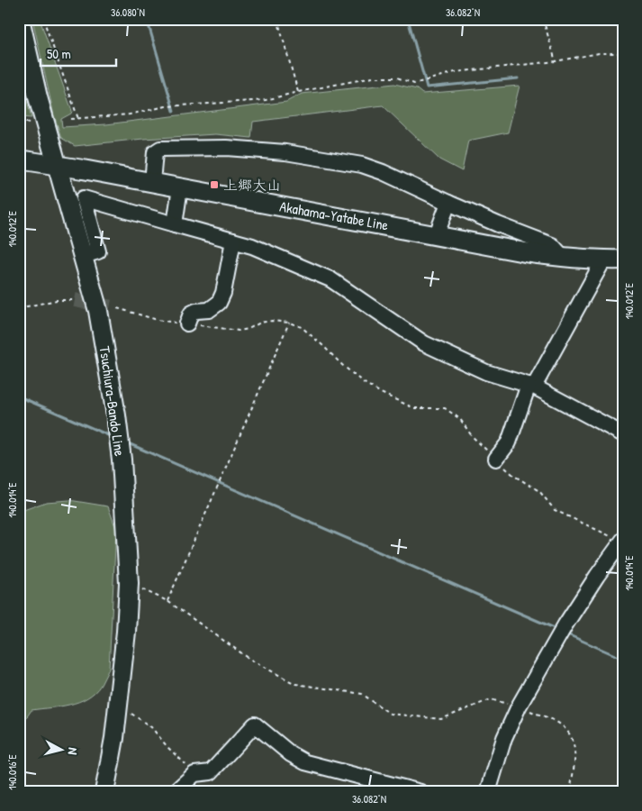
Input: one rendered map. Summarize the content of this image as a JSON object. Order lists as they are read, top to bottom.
{
  "streets": {
    "main road": ["Akahama-Yatabe Line", "Tsuchiura-Bando Line"]
  },
  "crossings": [
    ["Akahama-Yatabe Line", "Tsuchiura-Bando Line"]
  ],
  "places": {
    "transit": ["上郷大山"]
  },
  "scale_bar": "50 m",
  "north": "right",
  "coordinates": [
    "36.080°N",
    "36.082°N",
    "140.012°E",
    "140.014°E",
    "140.016°E"
  ]
}
